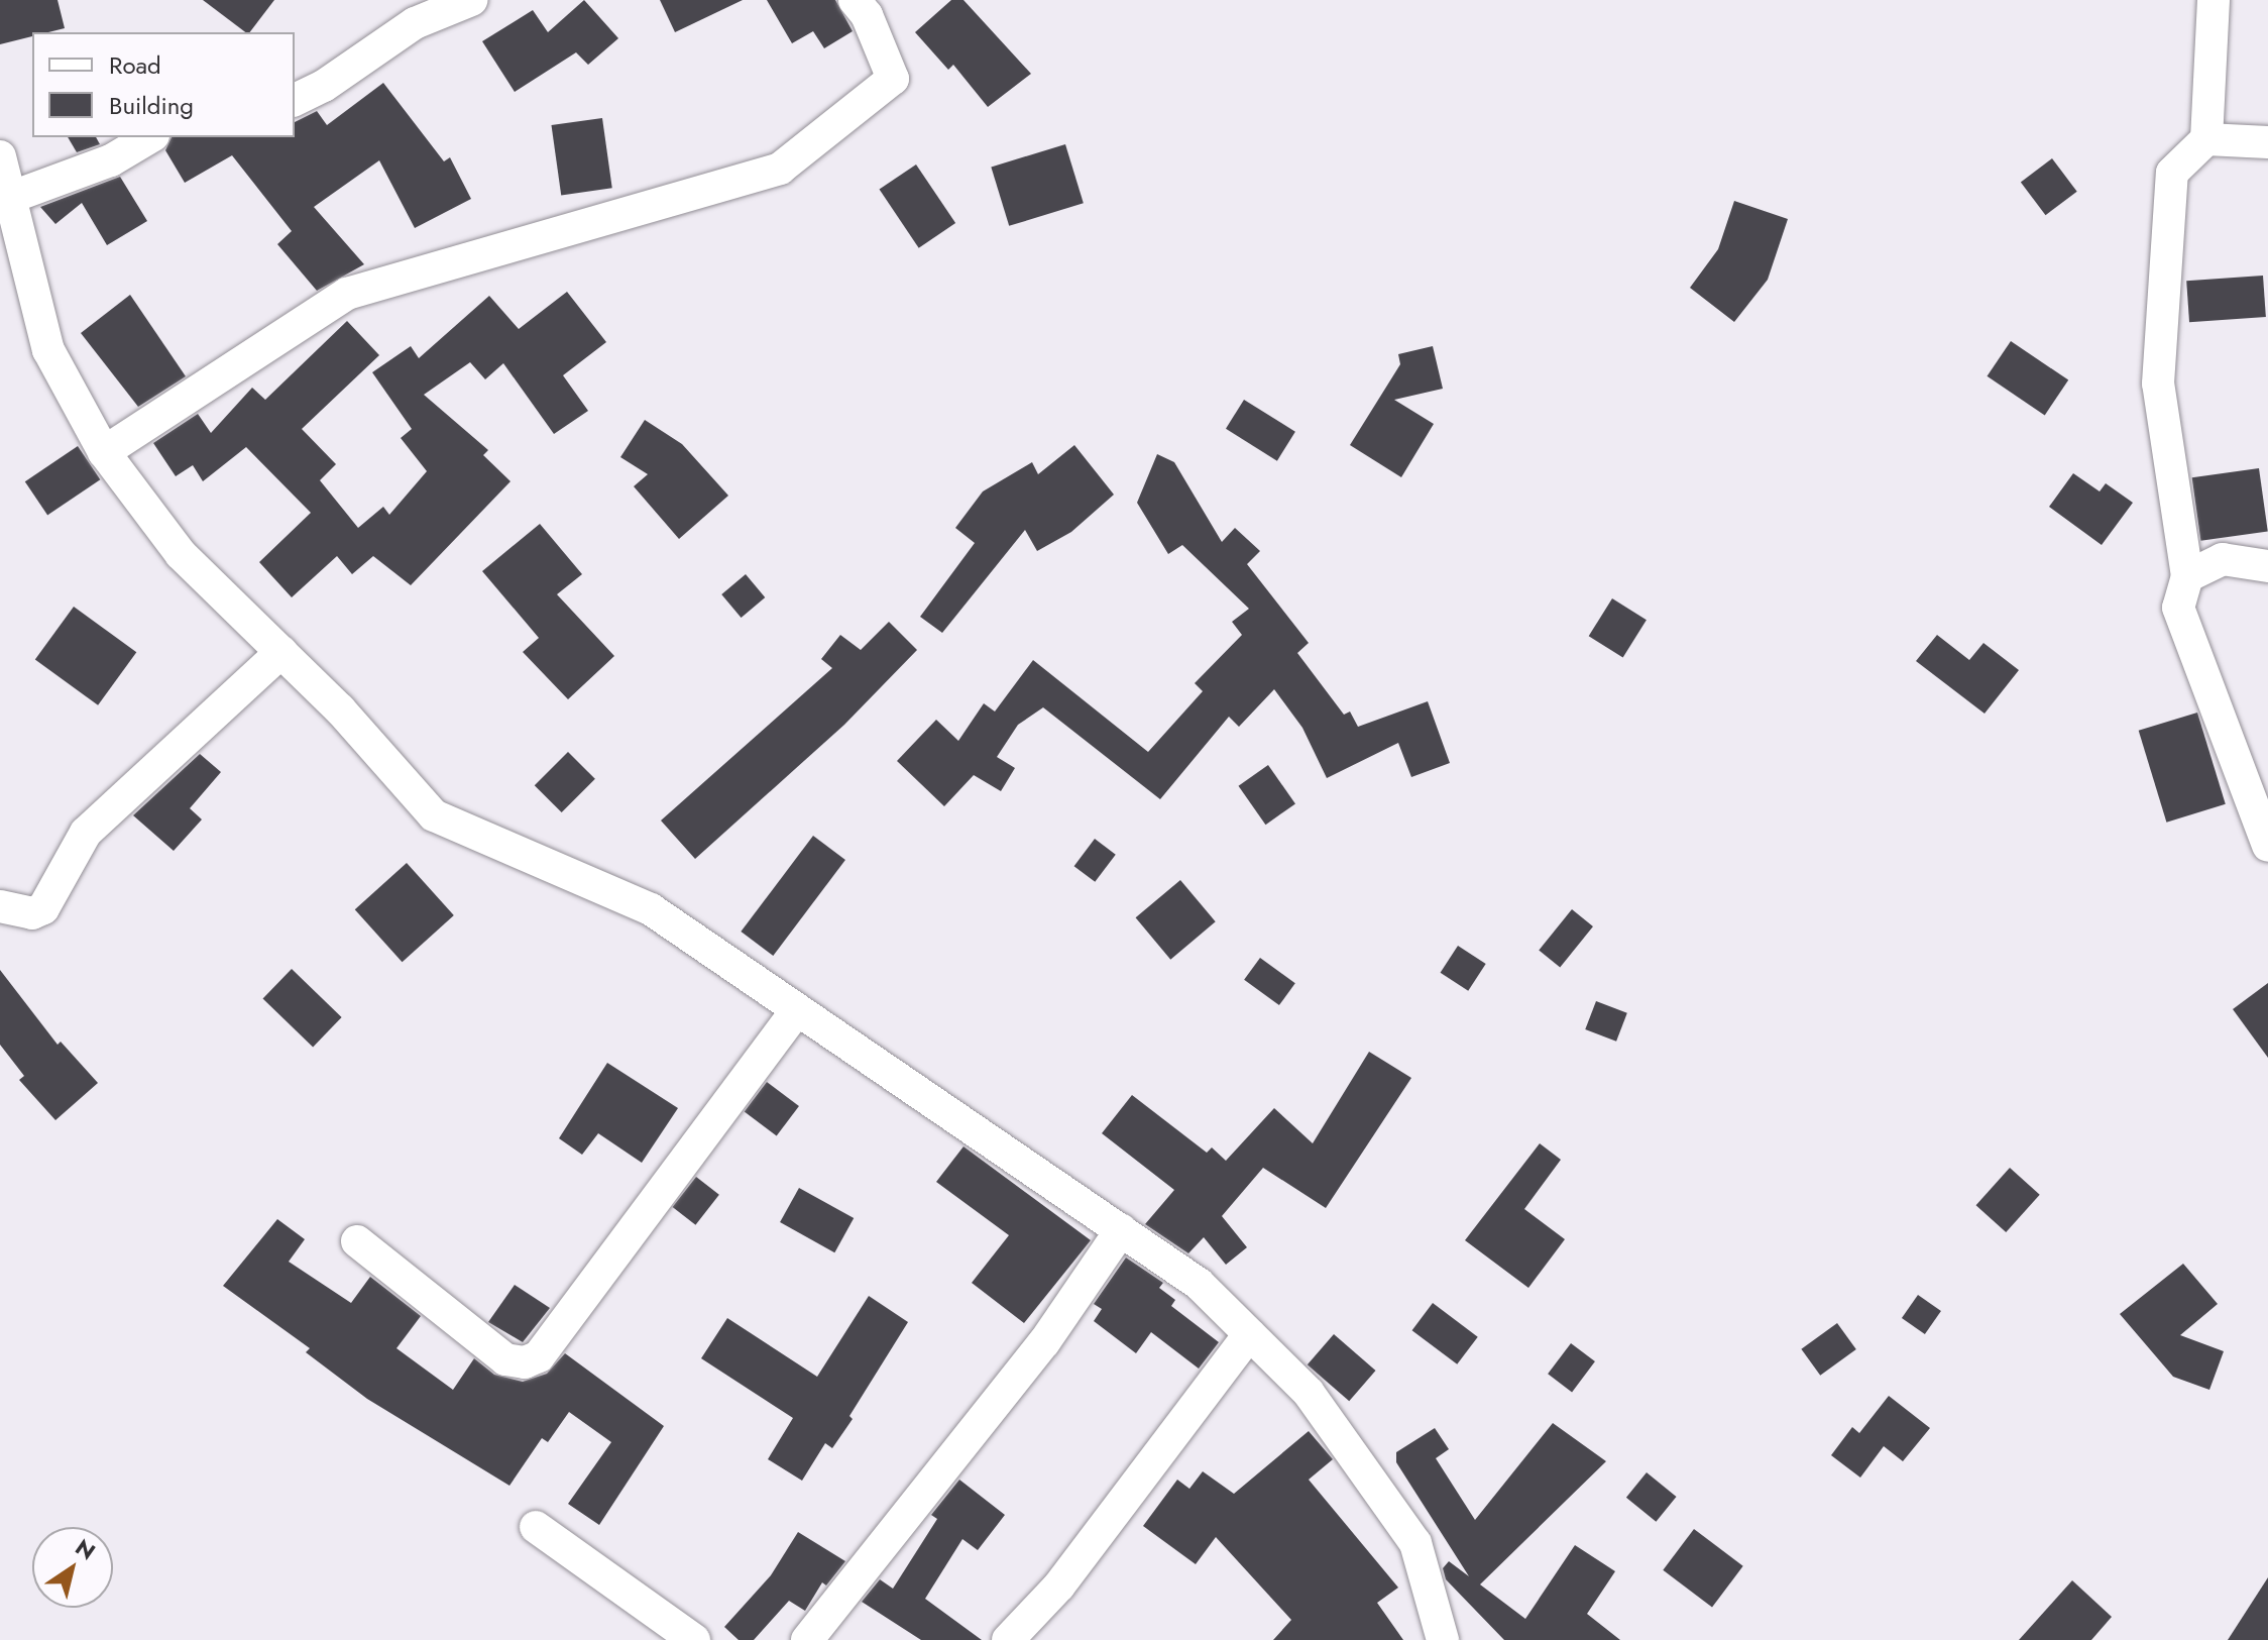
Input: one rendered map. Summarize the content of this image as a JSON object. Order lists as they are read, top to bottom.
{
  "legend": ["Road", "Building"],
  "north": "top right"
}
